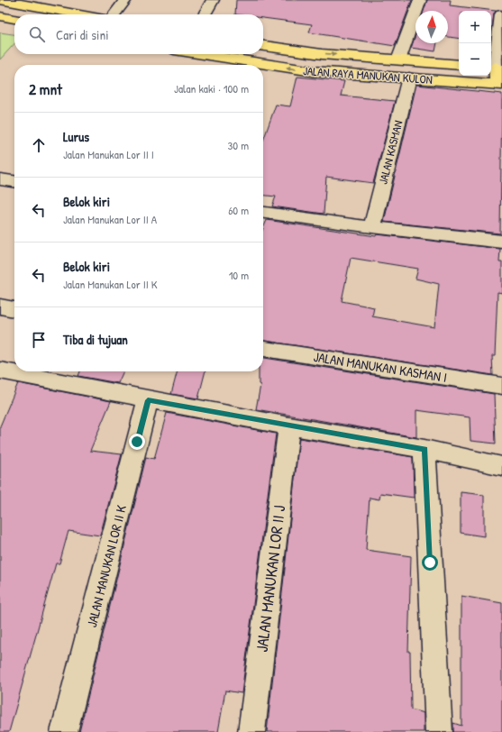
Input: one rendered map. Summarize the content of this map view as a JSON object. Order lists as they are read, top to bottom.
{
  "streets": {
    "main road": ["JALAN RAYA MANUKAN KULON"],
    "street": [
      "JALAN KASMAN",
      "JALAN MANUKAN KASMAN I",
      "JALAN MANUKAN LOR II K",
      "JALAN MANUKAN LOR II J"
    ]
  },
  "crossings": [
    ["JALAN RAYA MANUKAN KULON", "JALAN KASMAN"]
  ],
  "north": "top",
  "page": {
    "map_buttons": ["+", "−"],
    "search": "Cari di sini",
    "heading": ["2 mnt", "Jalan kaki · 100 m"],
    "list": [
      ["Lurus", "Jalan Manukan Lor II I", "30 m"],
      ["Belok kiri", "Jalan Manukan Lor II A", "60 m"],
      ["Belok kiri", "Jalan Manukan Lor II K", "10 m"],
      "Tiba di tujuan"
    ]
  }
}
